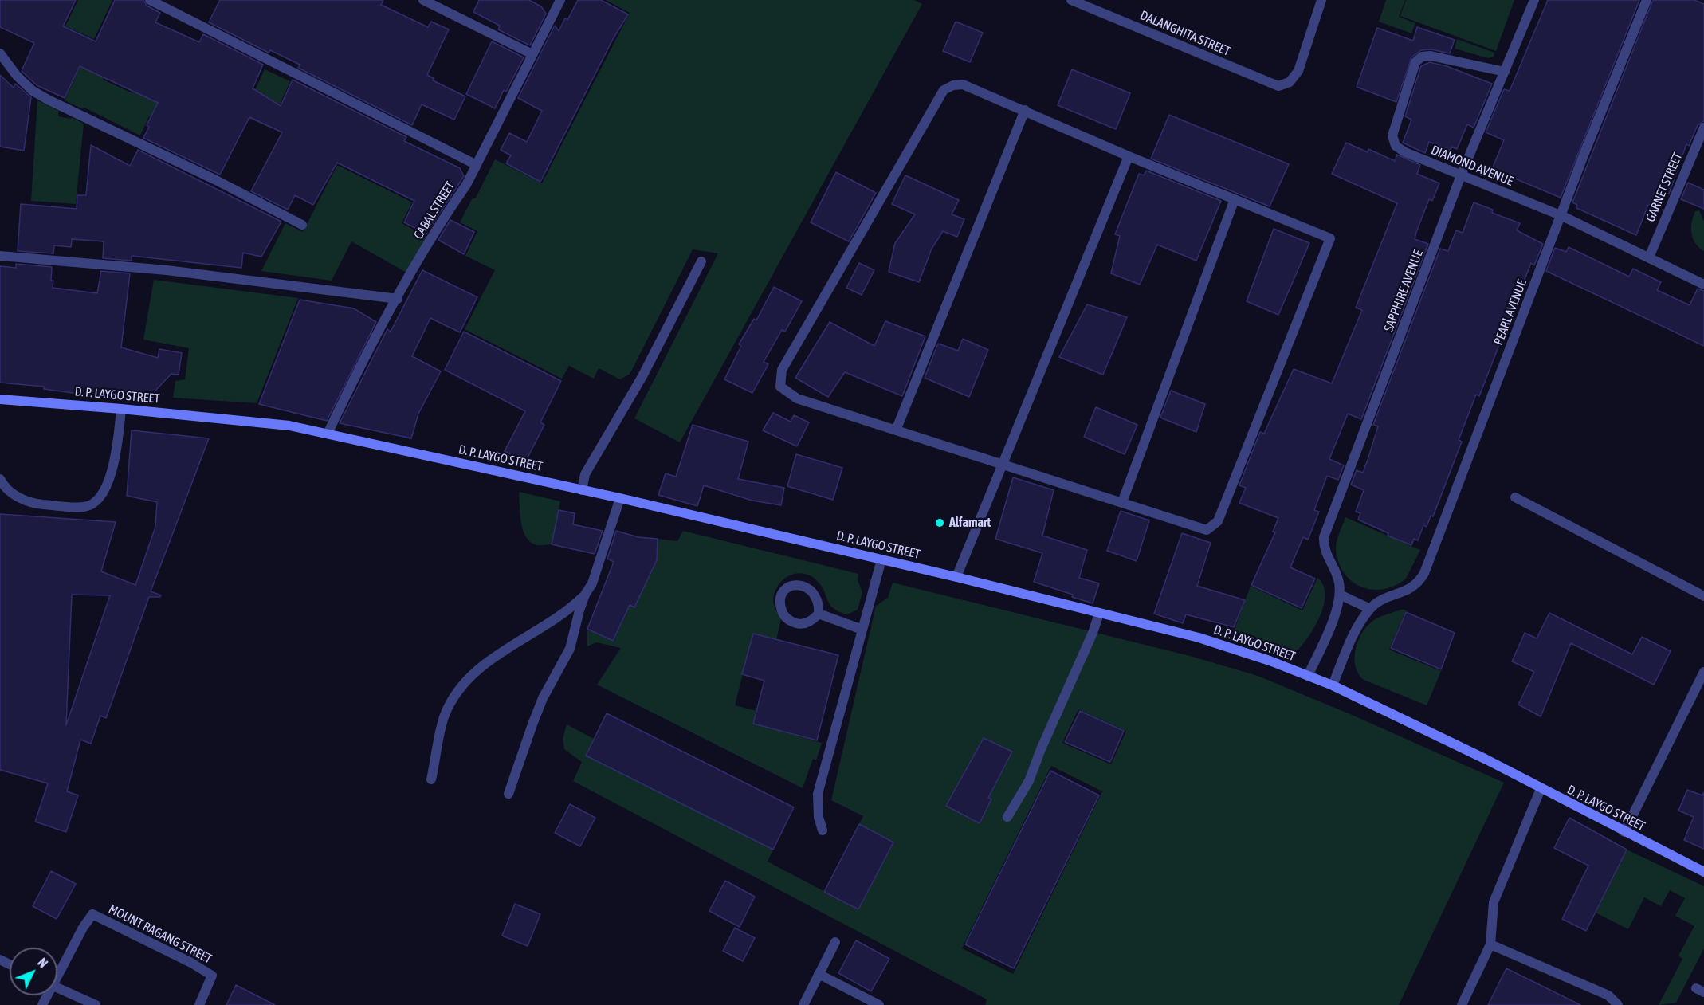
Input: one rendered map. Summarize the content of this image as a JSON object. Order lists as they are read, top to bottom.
{
  "streets": {
    "main road": ["D. P. LAYGO STREET"],
    "street": [
      "DALANGHITA STREET",
      "DIAMOND AVENUE",
      "GARNET STREET",
      "CABAL STREET",
      "SAPPHIRE AVENUE",
      "PEARL AVENUE",
      "MOUNT RAGANG STREET"
    ]
  },
  "crossings": [
    ["DIAMOND AVENUE", "GARNET STREET"],
    ["DIAMOND AVENUE", "SAPPHIRE AVENUE"],
    ["DIAMOND AVENUE", "PEARL AVENUE"],
    ["CABAL STREET", "D. P. LAYGO STREET"]
  ],
  "places": ["Alfamart"],
  "north": "top right"
}
